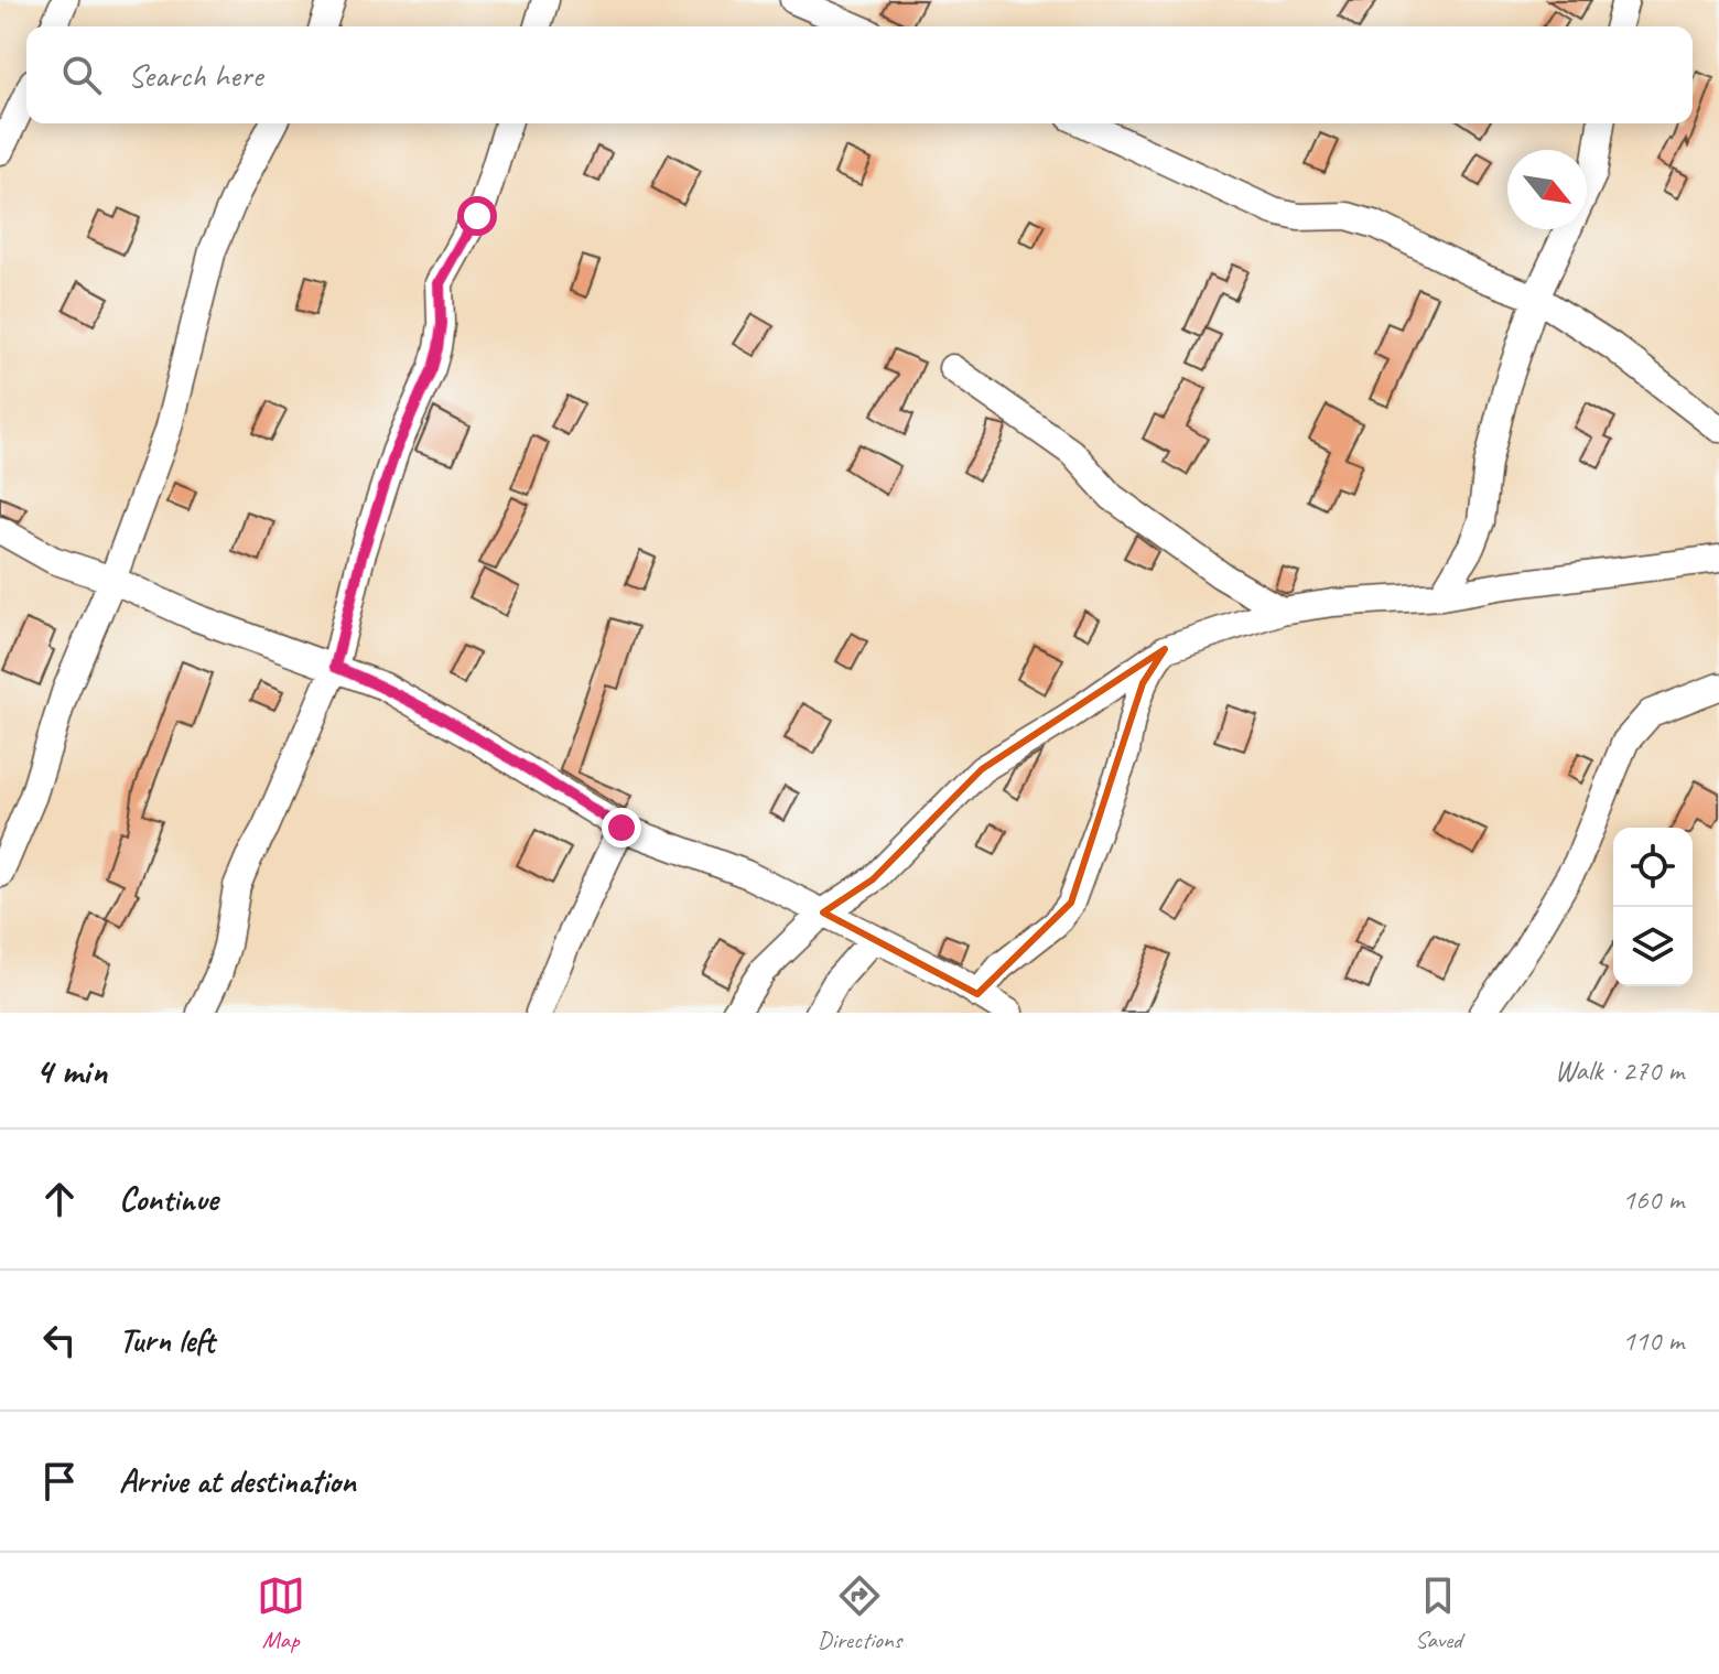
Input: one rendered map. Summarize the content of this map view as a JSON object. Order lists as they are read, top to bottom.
{
  "north": "bottom right",
  "page": {
    "search": "Search here",
    "heading": ["4 min", "Walk · 270 m"],
    "list": [
      ["Continue", "160 m"],
      ["Turn left", "110 m"],
      "Arrive at destination"
    ],
    "nav": ["Map", "Directions", "Saved"]
  }
}
